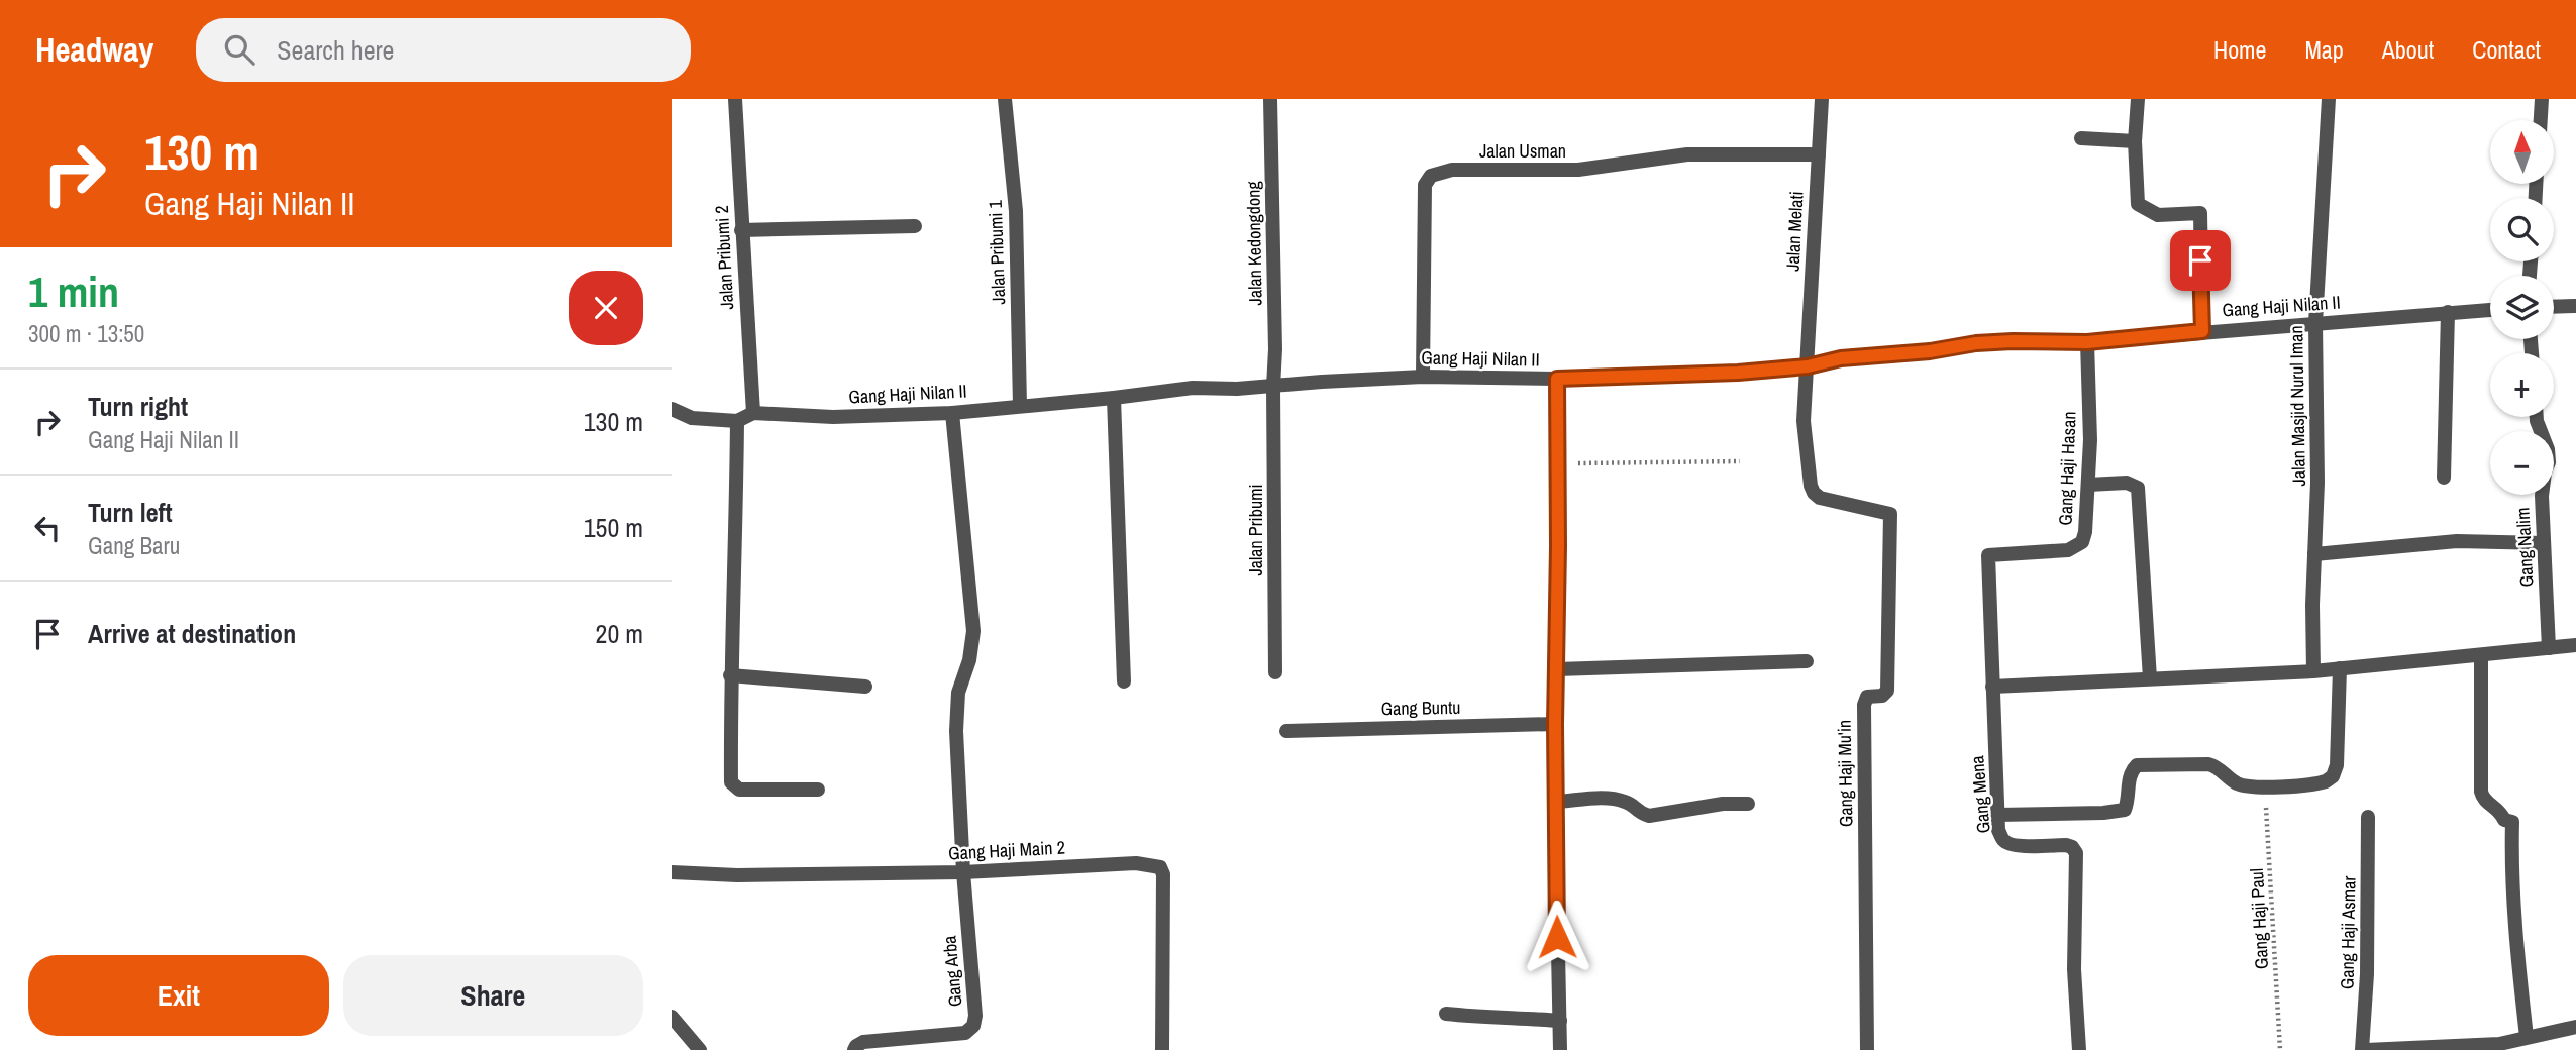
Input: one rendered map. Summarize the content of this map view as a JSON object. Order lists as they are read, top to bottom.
{
  "streets": {
    "street": [
      "Jalan Usman",
      "Jalan Melati",
      "Jalan Kedongdong",
      "Jalan Pribumi 1",
      "Jalan Pribumi 2",
      "Gang Haji Nilan II",
      "Jalan Masjid Nurul Iman",
      "Gang Haji Hasan",
      "Jalan Pribumi",
      "Gang Nalim",
      "Gang Buntu",
      "Gang Haji Mu'in",
      "Gang Mena",
      "Gang Haji Main 2",
      "Gang Haji Asmar",
      "Gang Arba"
    ],
    "path": ["Gang Haji Paul"]
  },
  "crossings": [
    ["Jalan Usman", "Jalan Melati"],
    ["Jalan Usman", "Gang Haji Nilan II"],
    ["Jalan Melati", "Gang Haji Nilan II"],
    ["Jalan Melati", "Gang Haji Mu'in"],
    ["Jalan Kedongdong", "Gang Haji Nilan II"],
    ["Jalan Kedongdong", "Jalan Pribumi"],
    ["Jalan Pribumi 1", "Gang Haji Nilan II"],
    ["Jalan Pribumi 2", "Gang Haji Nilan II"],
    ["Gang Haji Nilan II", "Jalan Masjid Nurul Iman"],
    ["Gang Haji Nilan II", "Gang Haji Hasan"],
    ["Gang Haji Nilan II", "Jalan Pribumi"],
    ["Gang Haji Nilan II", "Gang Haji Mu'in"],
    ["Gang Haji Hasan", "Gang Mena"],
    ["Gang Haji Main 2", "Gang Arba"]
  ],
  "north": "top",
  "page": {
    "header": "Headway",
    "search": "Search here",
    "nav": [
      "Home",
      "Map",
      "About",
      "Contact"
    ],
    "turn": ["130 m", "Gang Haji Nilan II"],
    "map_buttons": ["+", "−"],
    "heading": ["1 min", "300 m · 13:50"],
    "list": [
      {
        "name": "Turn right",
        "note": "Gang Haji Nilan II",
        "value": "130 m"
      },
      {
        "name": "Turn left",
        "note": "Gang Baru",
        "value": "150 m"
      },
      {
        "name": "Arrive at destination",
        "value": "20 m"
      }
    ],
    "buttons": ["Exit", "Share"]
  }
}
